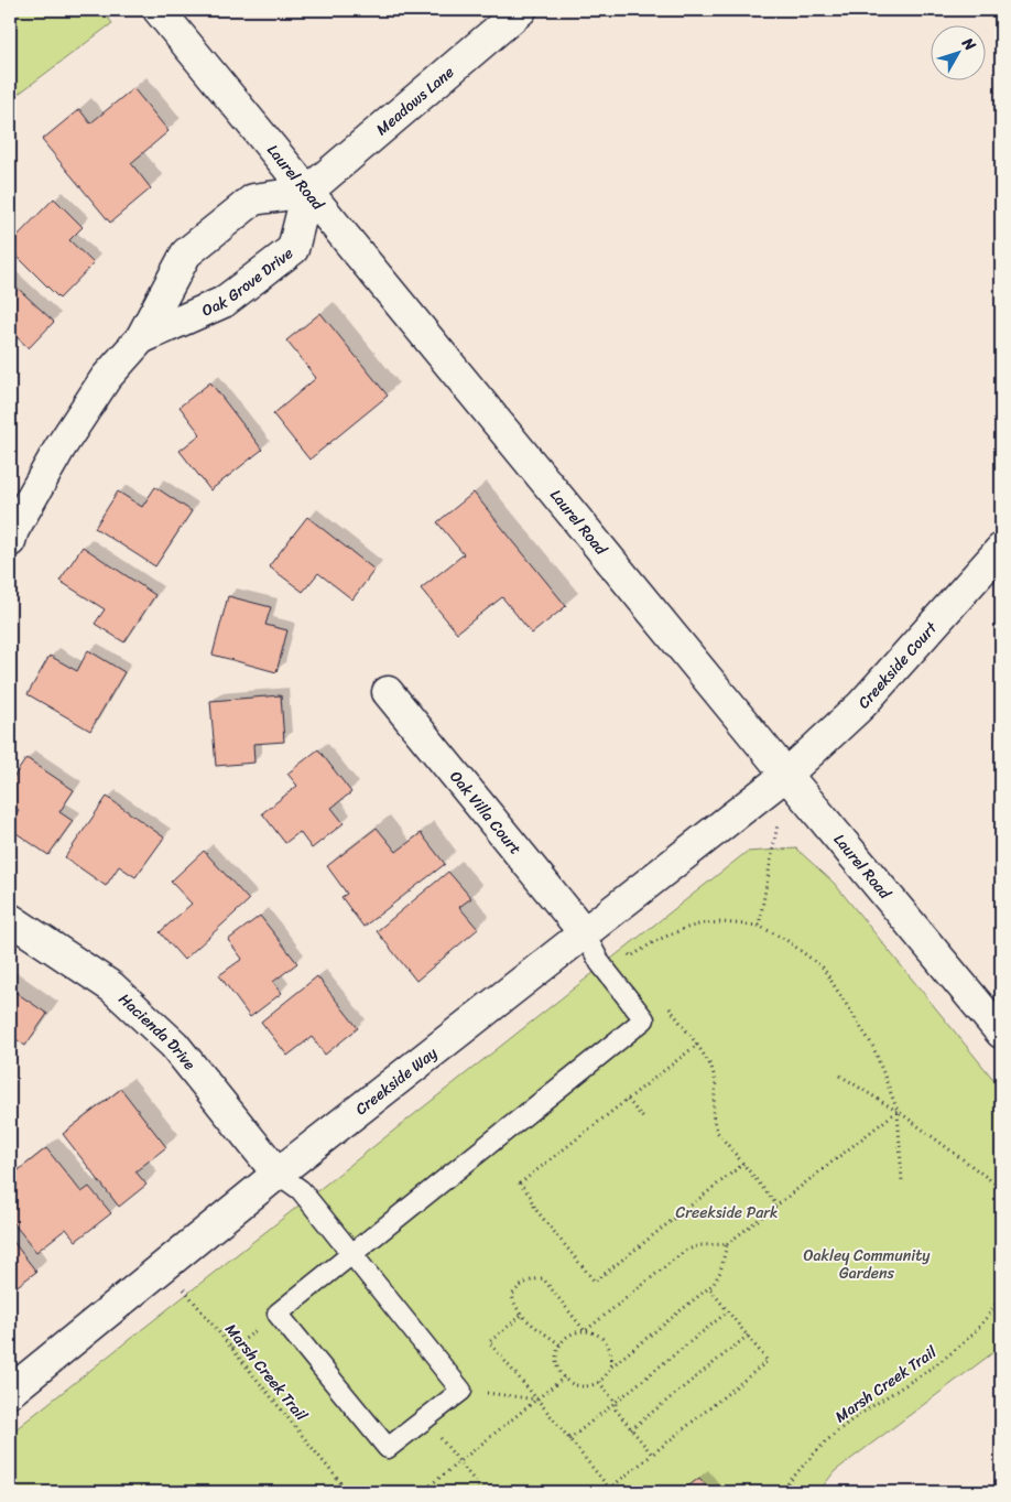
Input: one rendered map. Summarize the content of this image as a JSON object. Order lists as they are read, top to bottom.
{
  "streets": {
    "street": [
      "Meadows Lane",
      "Laurel Road",
      "Oak Grove Drive",
      "Creekside Court",
      "Oak Villa Court",
      "Hacienda Drive",
      "Creekside Way"
    ],
    "path": ["Marsh Creek Trail"]
  },
  "crossings": [
    ["Meadows Lane", "Laurel Road"],
    ["Meadows Lane", "Oak Grove Drive"],
    ["Laurel Road", "Oak Grove Drive"],
    ["Laurel Road", "Creekside Court"],
    ["Laurel Road", "Creekside Way"],
    ["Creekside Court", "Creekside Way"],
    ["Oak Villa Court", "Creekside Way"],
    ["Hacienda Drive", "Creekside Way"],
    ["Creekside Way", "Marsh Creek Trail"]
  ],
  "parks": ["Creekside Park", "Oakley Community Gardens"],
  "north": "top right"
}
